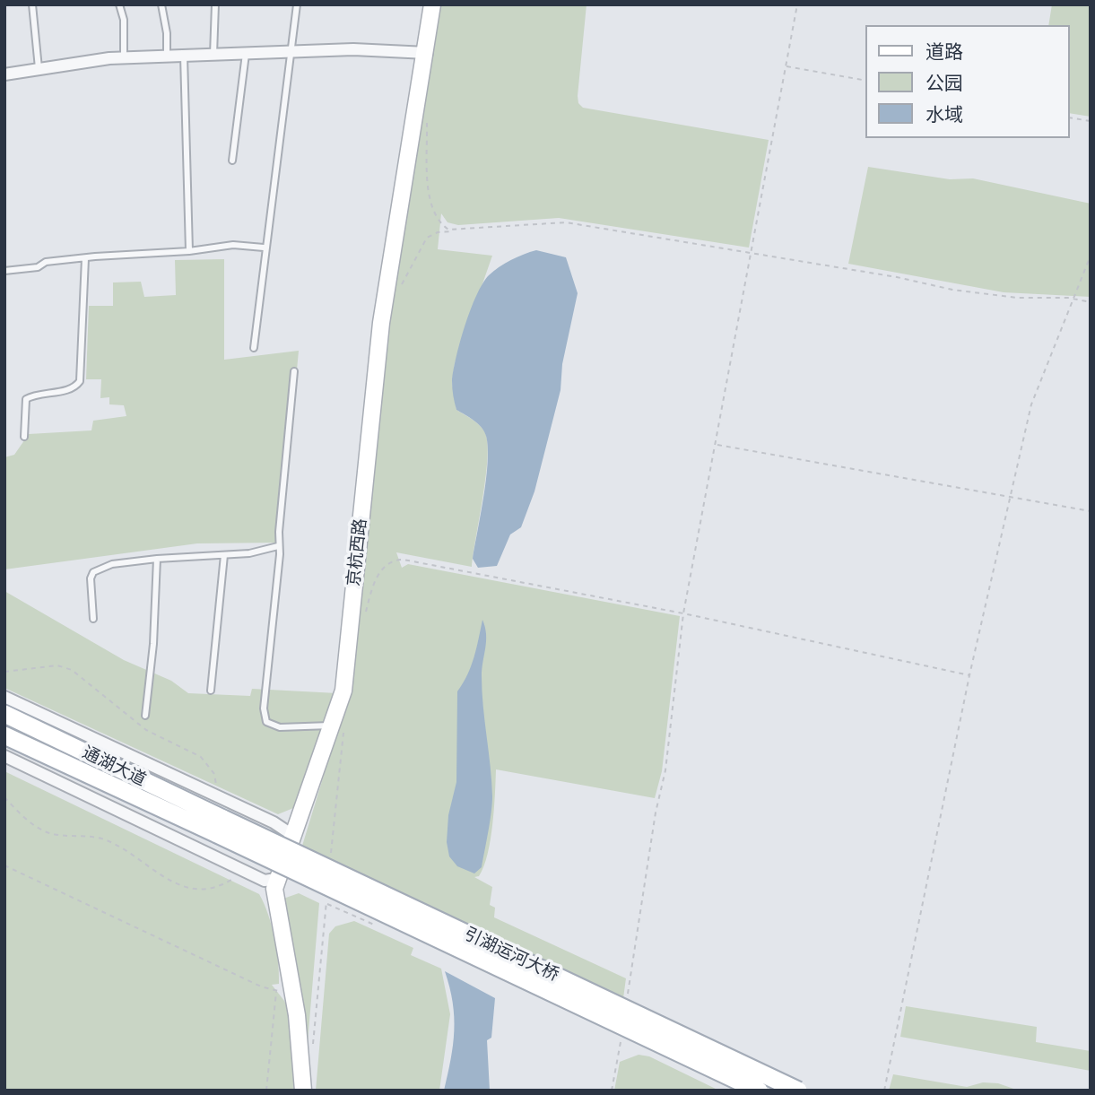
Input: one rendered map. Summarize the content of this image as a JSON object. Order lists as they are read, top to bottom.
{
  "streets": {
    "main road": ["京杭西路", "通湖大道", "引湖运河大桥"]
  },
  "crossings": [
    ["通湖大道", "引湖运河大桥"]
  ],
  "legend": ["道路", "公园", "水域"]
}
